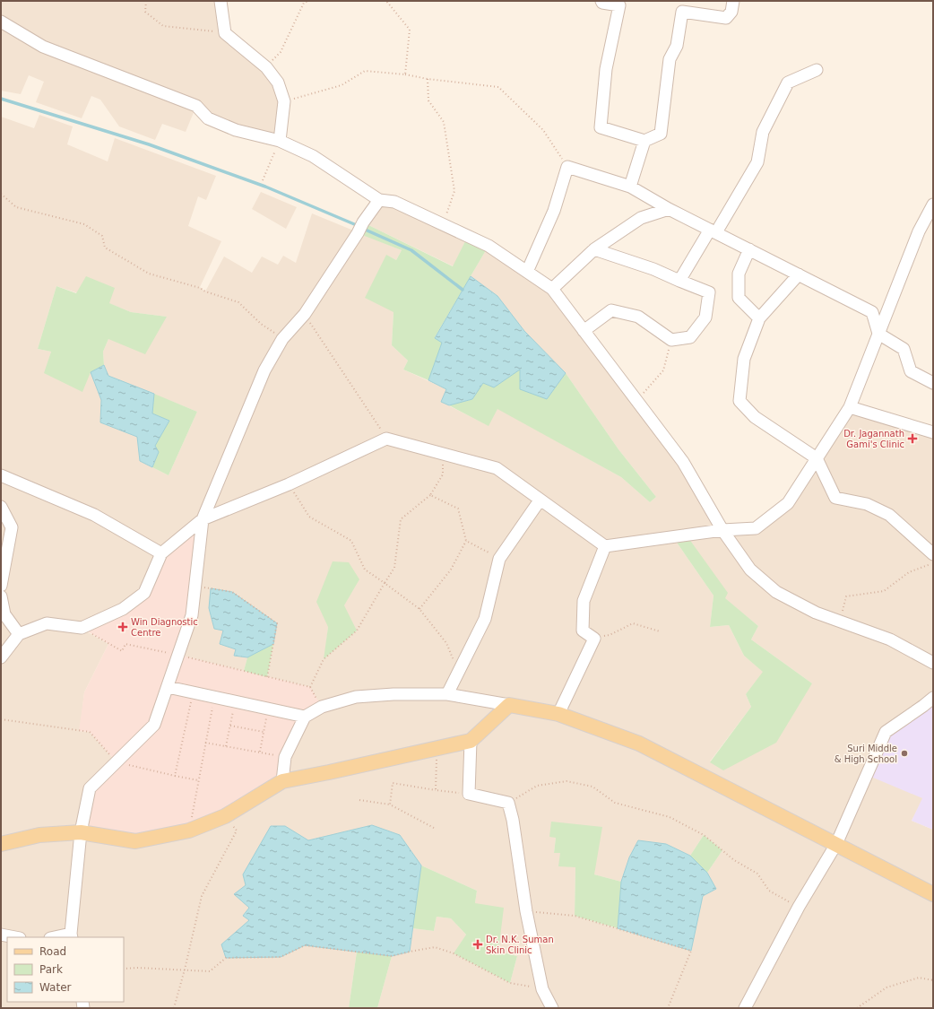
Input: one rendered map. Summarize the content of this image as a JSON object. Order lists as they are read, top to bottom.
{
  "places": {
    "health": ["Dr. Jagannath Gami's Clinic", "Win Diagnostic Centre", "Dr. N.K. Suman Skin Clinic"],
    "other": ["Suri Middle & High School"]
  },
  "legend": ["Road", "Park", "Water"]
}
